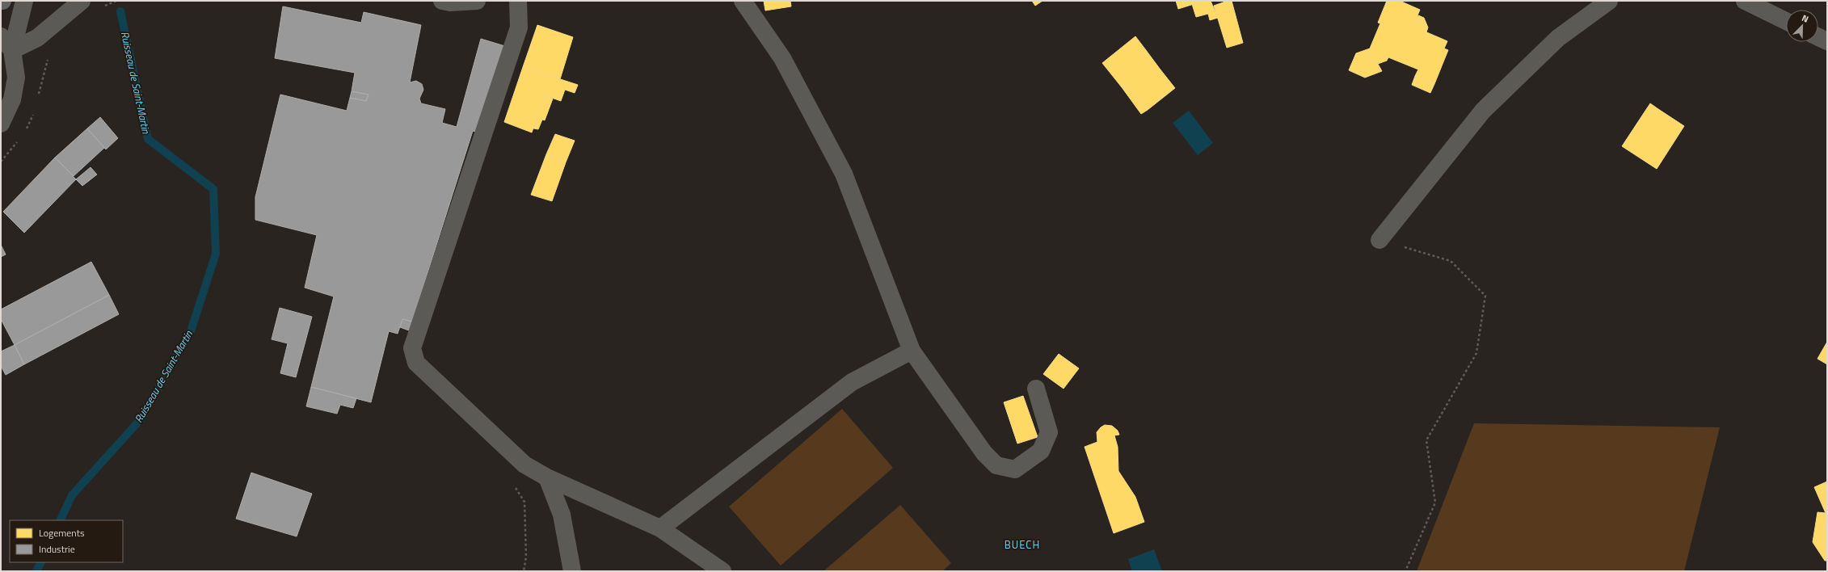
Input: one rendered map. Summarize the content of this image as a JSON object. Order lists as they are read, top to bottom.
{
  "districts": ["BUECH"],
  "water": ["Ruisseau de Saint-Martin"],
  "legend": ["Logements", "Industrie"],
  "north": "top right"
}
